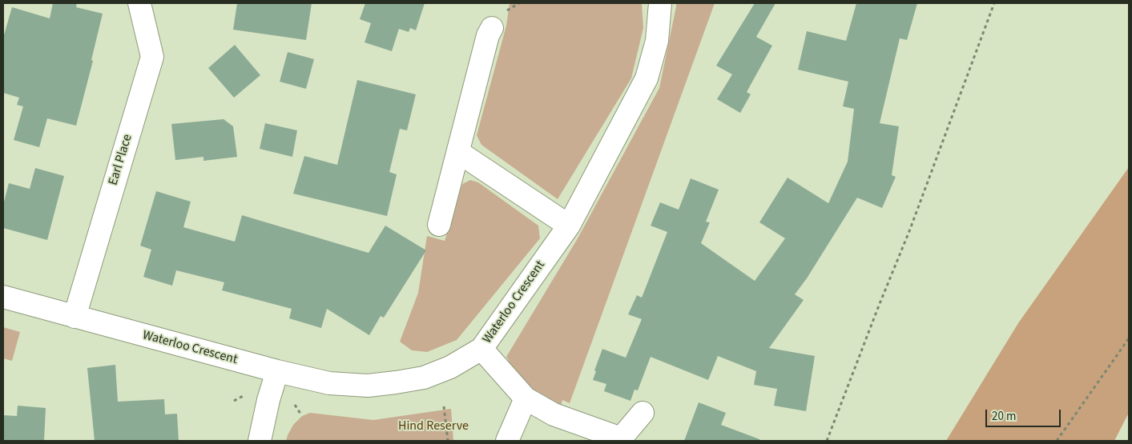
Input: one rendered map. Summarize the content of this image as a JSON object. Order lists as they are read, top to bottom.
{
  "streets": {
    "street": ["Earl Place", "Waterloo Crescent"]
  },
  "crossings": [
    ["Earl Place", "Waterloo Crescent"]
  ],
  "parks": ["Hind Reserve"],
  "scale_bar": "20 m"
}
